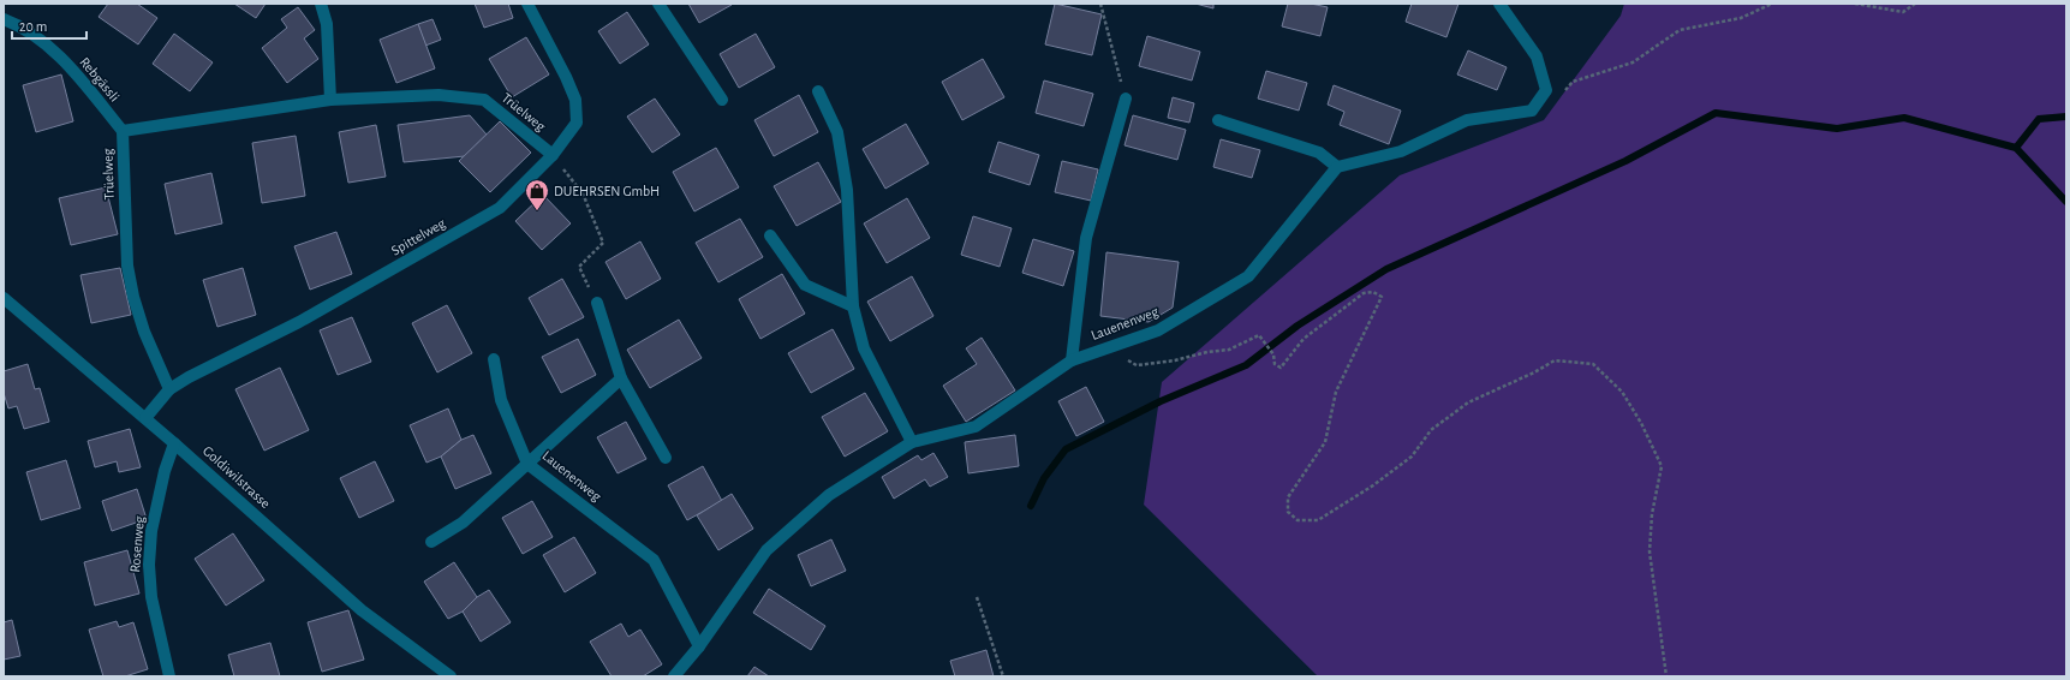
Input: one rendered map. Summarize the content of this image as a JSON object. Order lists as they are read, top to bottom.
{
  "streets": {
    "street": [
      "Rebgässli",
      "Trüelweg",
      "Spittelweg",
      "Lauenenweg",
      "Goldiwilstrasse",
      "Rosenweg"
    ]
  },
  "crossings": [
    ["Rebgässli", "Trüelweg"],
    ["Trüelweg", "Spittelweg"],
    ["Spittelweg", "Goldiwilstrasse"],
    ["Goldiwilstrasse", "Rosenweg"]
  ],
  "places": {
    "shop": ["DUEHRSEN GmbH"]
  },
  "scale_bar": "20 m"
}
